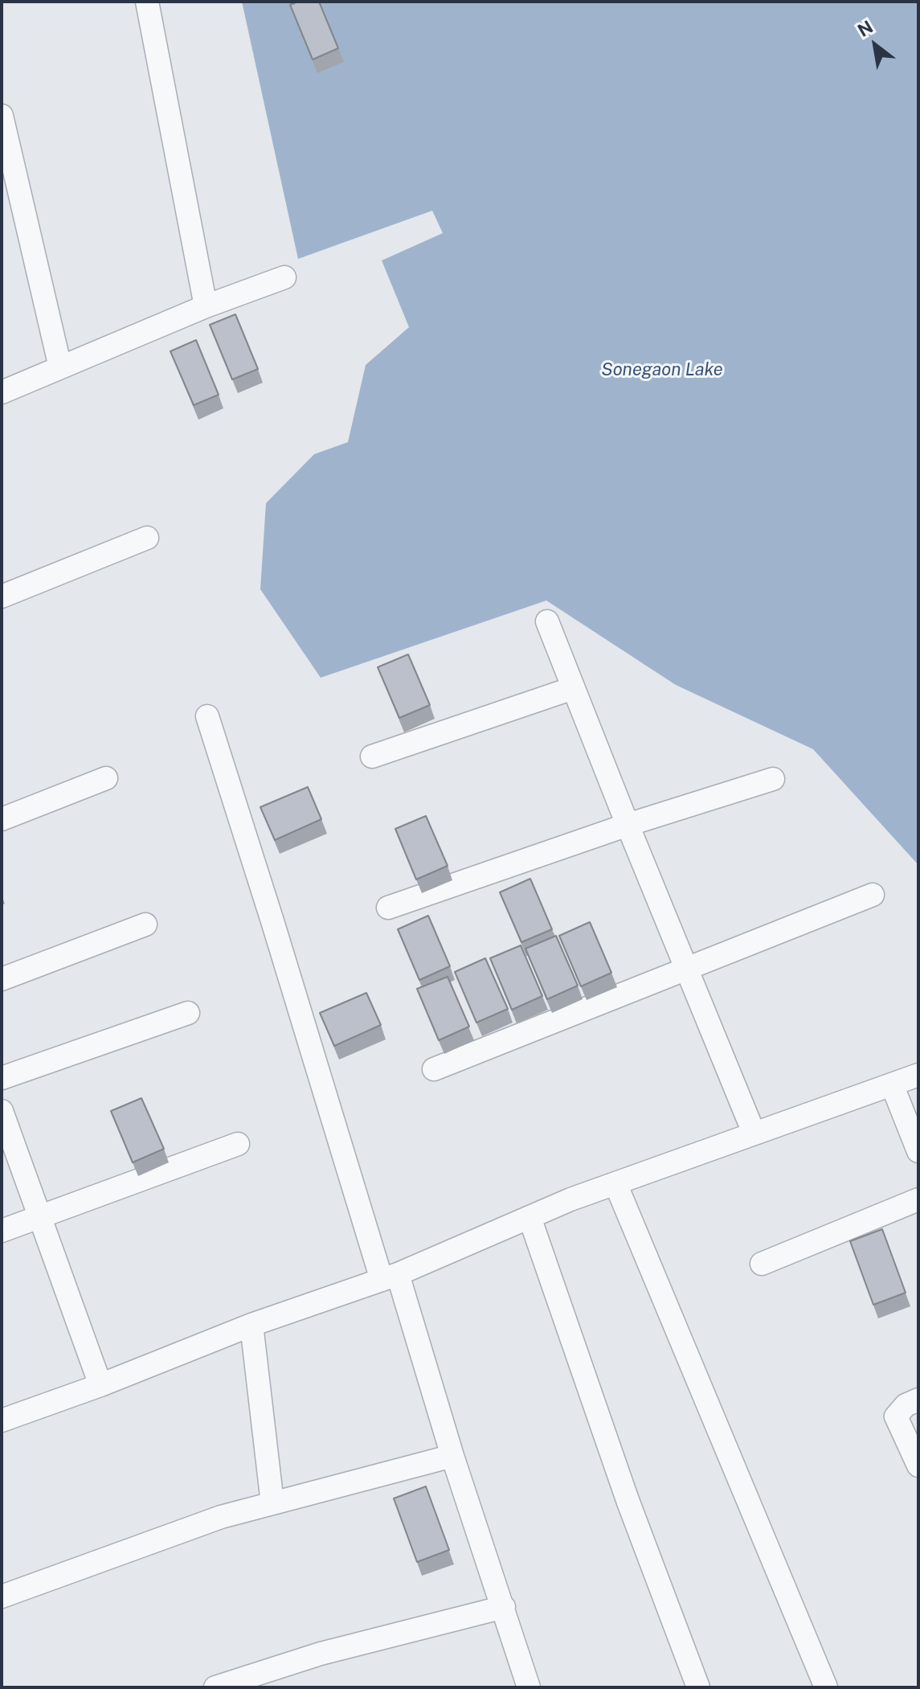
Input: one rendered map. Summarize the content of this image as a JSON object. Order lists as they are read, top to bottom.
{
  "water": ["Sonegaon Lake"],
  "north": "top left"
}
